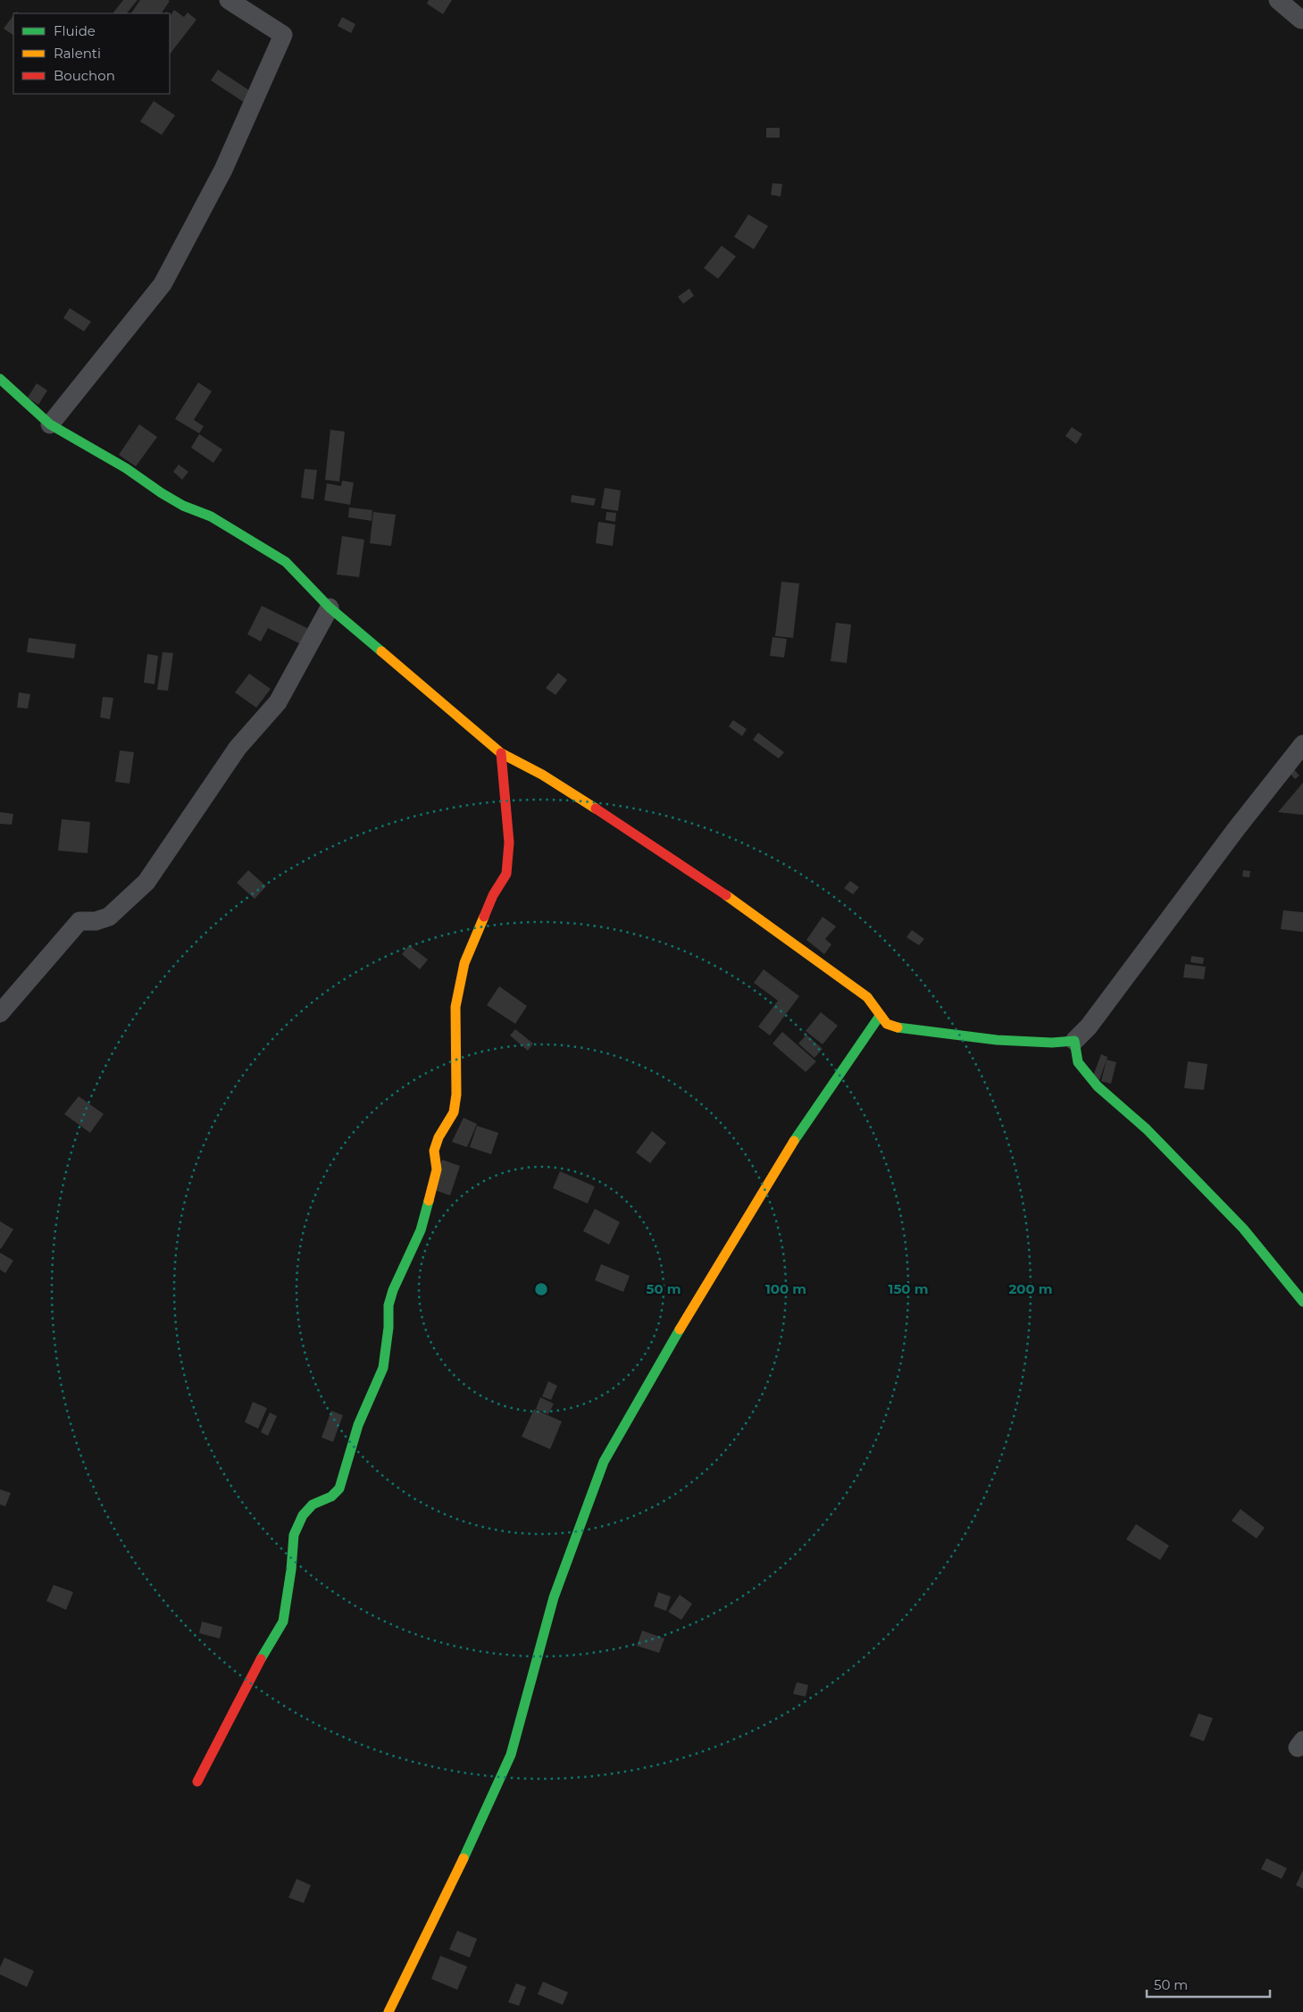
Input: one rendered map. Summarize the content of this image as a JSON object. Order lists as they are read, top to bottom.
{
  "legend": ["Fluide", "Ralenti", "Bouchon"],
  "scale_bar": "50 m",
  "rings": [
    "50 m",
    "100 m",
    "150 m",
    "200 m"
  ]
}
